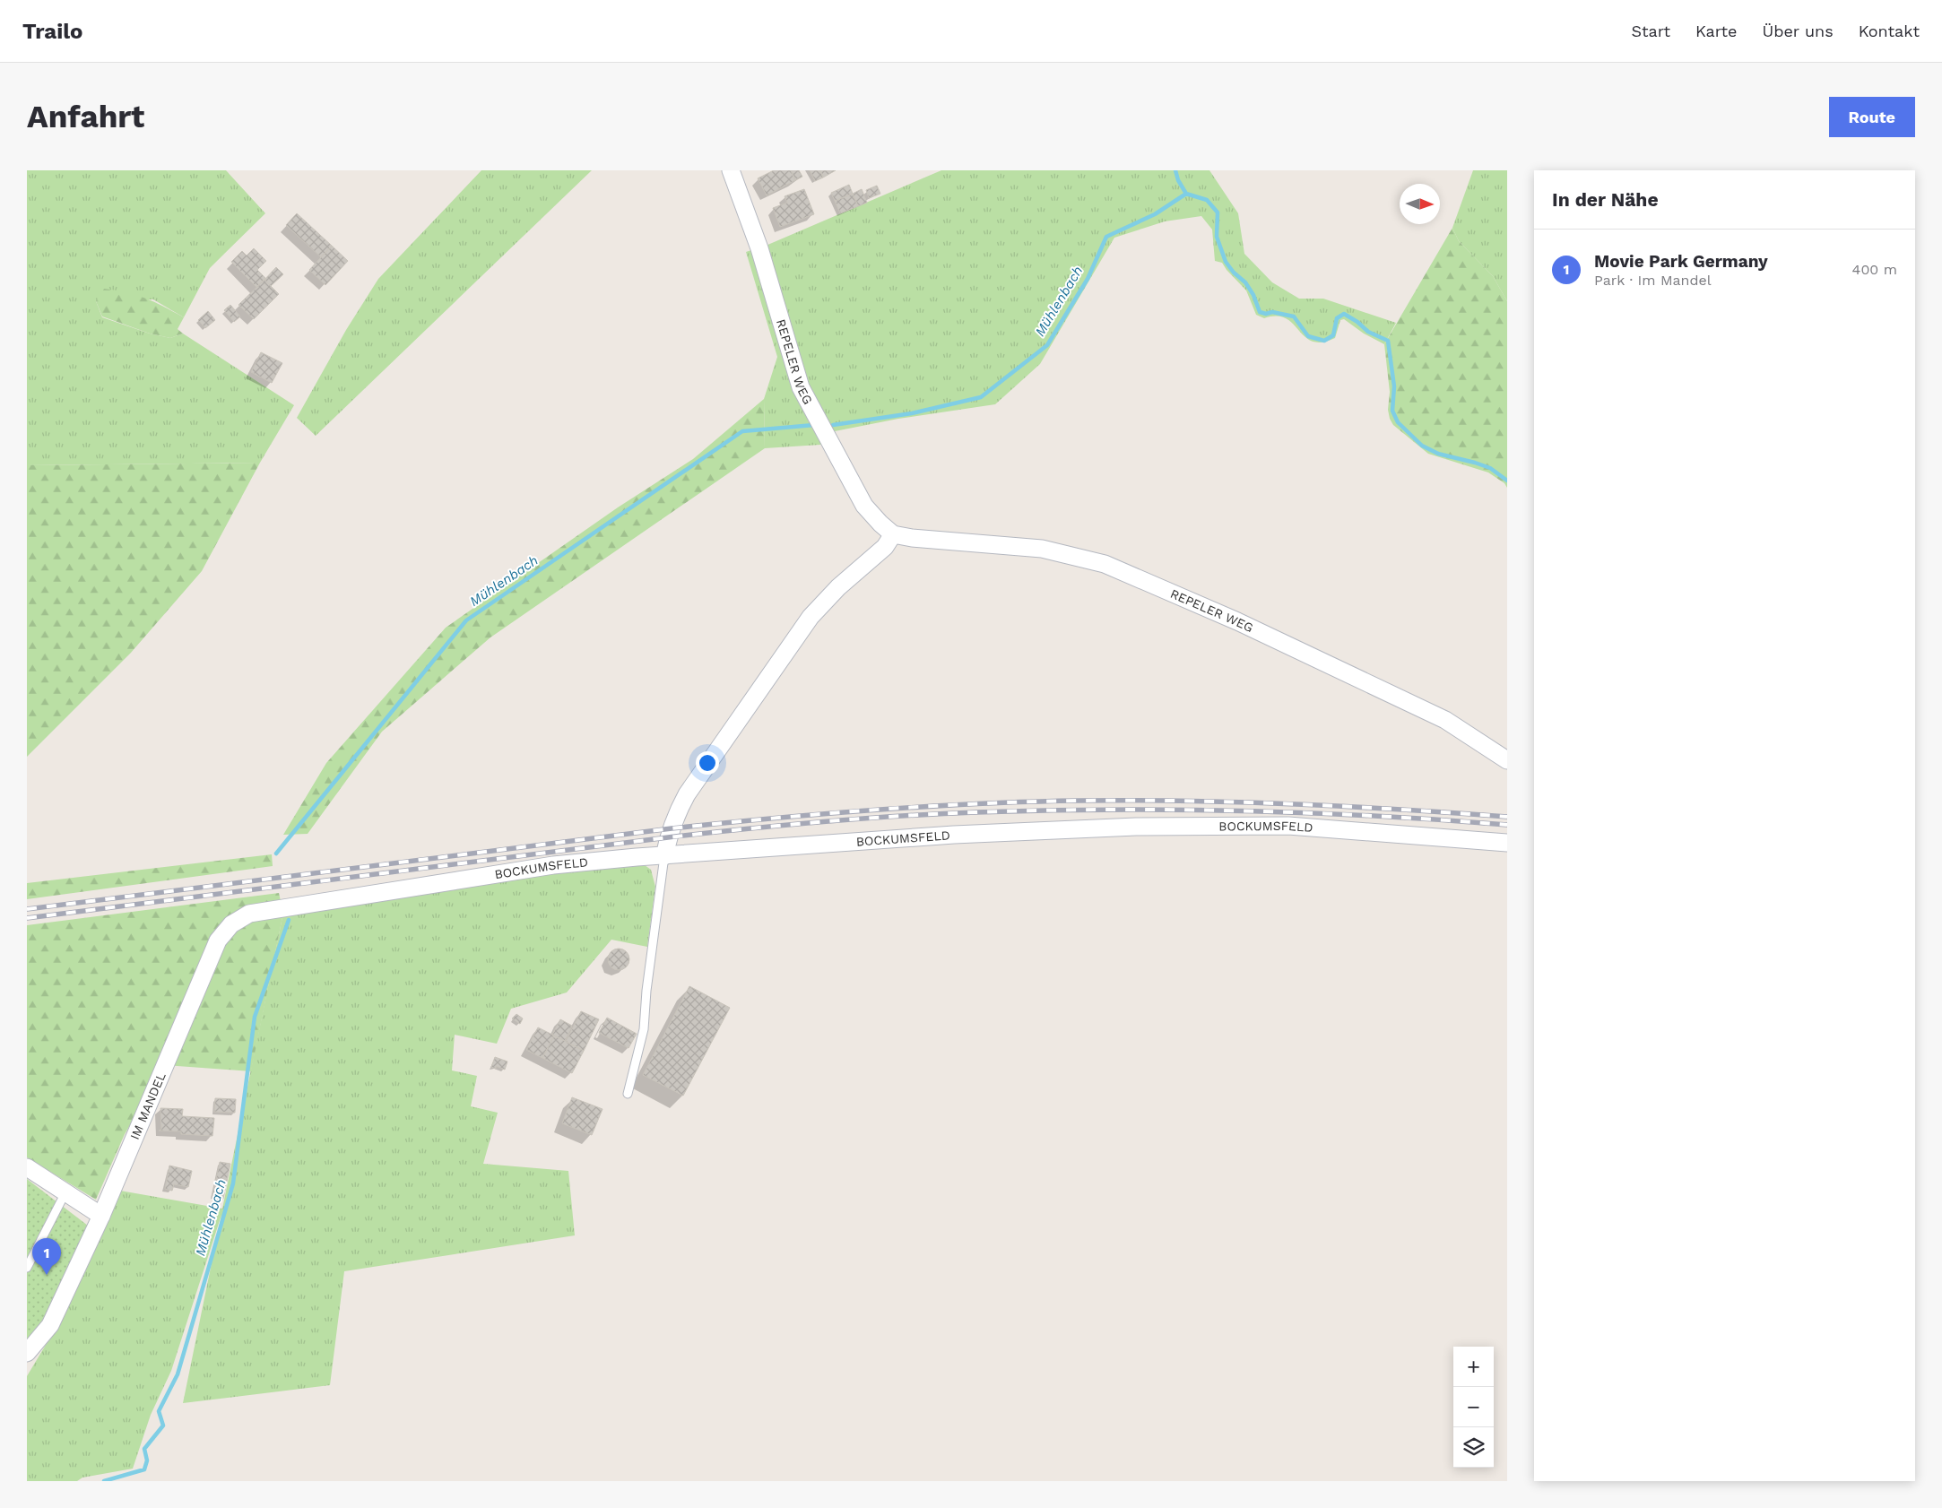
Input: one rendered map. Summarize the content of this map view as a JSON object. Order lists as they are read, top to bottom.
{
  "streets": {
    "street": ["REPELER WEG", "BOCKUMSFELD", "IM MANDEL"]
  },
  "crossings": [
    ["BOCKUMSFELD", "IM MANDEL"]
  ],
  "water": ["Mühlenbach"],
  "north": "right",
  "page": {
    "header": "Trailo",
    "nav": [
      "Start",
      "Karte",
      "Über uns",
      "Kontakt"
    ],
    "buttons": "Route",
    "title": "Anfahrt",
    "heading": "In der Nähe",
    "list": [
      {
        "mark": "1",
        "name": "Movie Park Germany",
        "note": "Park · Im Mandel",
        "value": "400 m"
      }
    ],
    "pins": "1",
    "map_buttons": ["+", "−"]
  }
}
